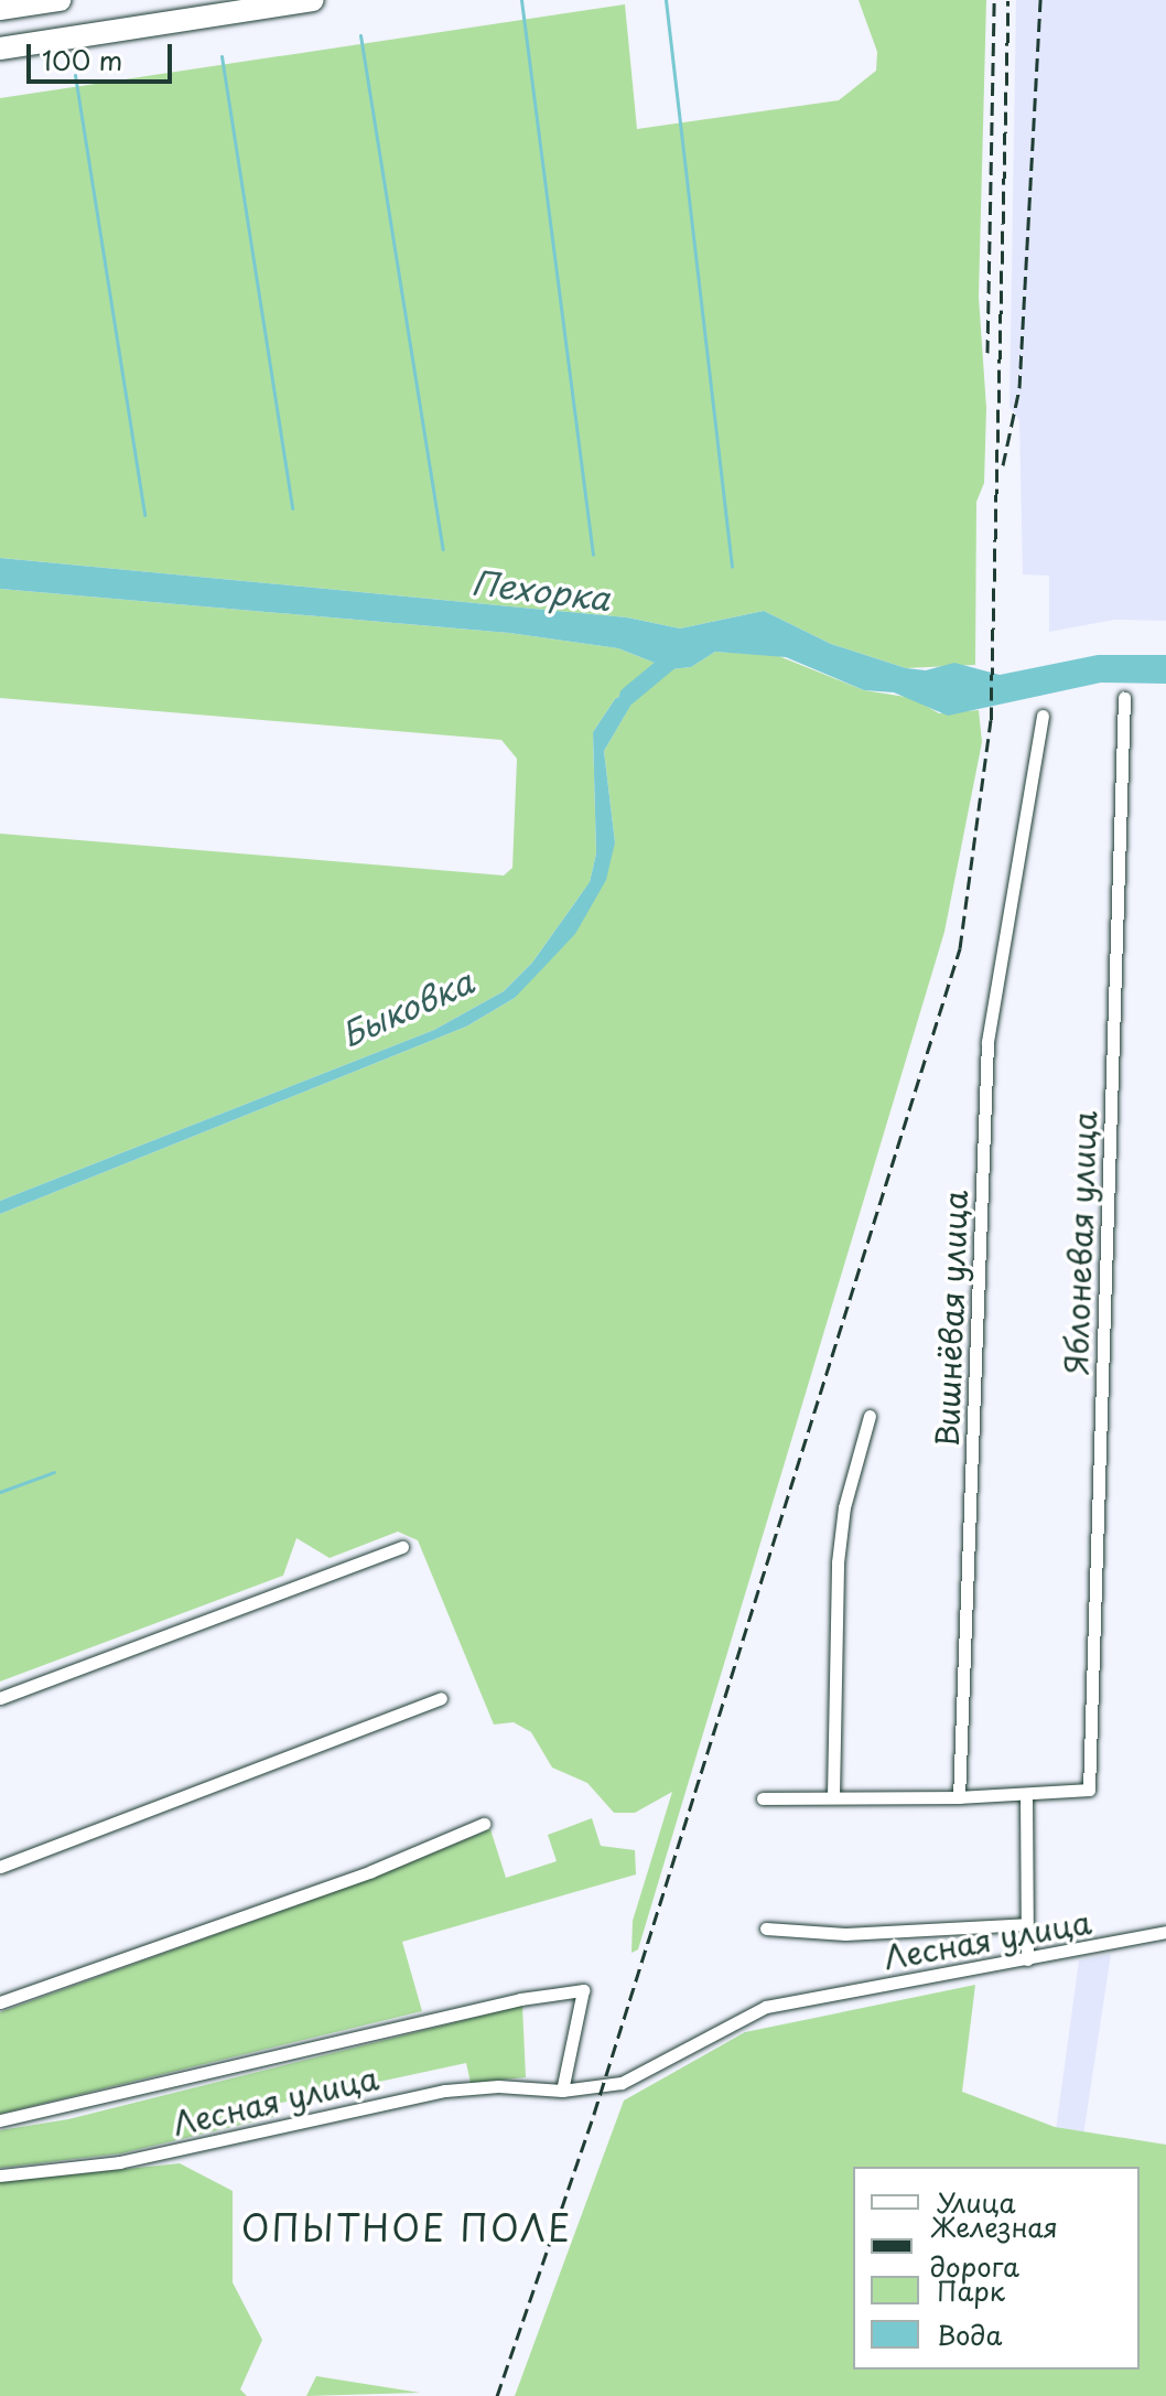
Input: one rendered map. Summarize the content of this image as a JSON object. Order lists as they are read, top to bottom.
{
  "streets": {
    "street": ["Яблоневая улица", "Вишнёвая улица", "Лесная улица"]
  },
  "districts": ["ОПЫТНОЕ ПОЛЕ"],
  "water": ["Пехорка", "Быковка"],
  "legend": [
    "Улица",
    "Железная дорога",
    "Парк",
    "Вода"
  ],
  "scale_bar": "100 m"
}
